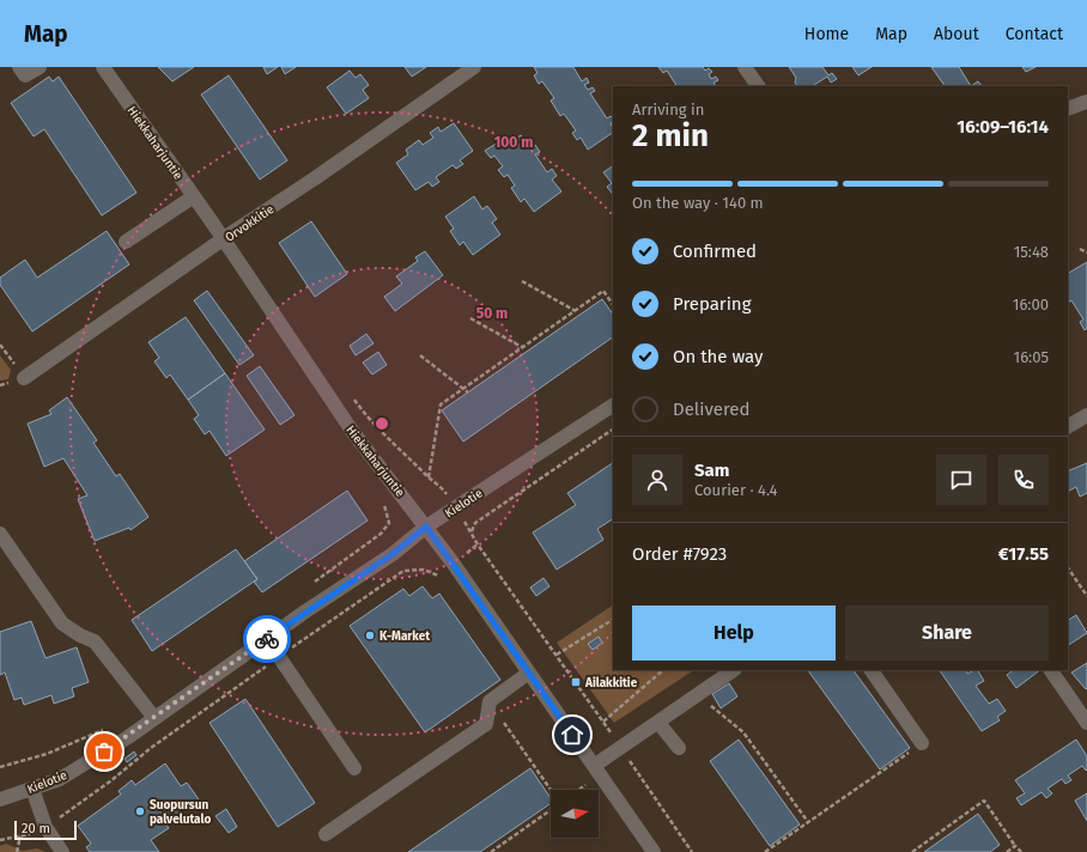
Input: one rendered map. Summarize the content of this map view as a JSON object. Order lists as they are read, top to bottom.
{
  "streets": {
    "street": ["Hiekkaharjuntie", "Orvokkitie", "Kielotie"]
  },
  "crossings": [
    ["Hiekkaharjuntie", "Orvokkitie"],
    ["Hiekkaharjuntie", "Kielotie"]
  ],
  "places": {
    "other": ["K-Market", "Suopursun palvelutalo"],
    "transit": ["Ailakkitie"]
  },
  "scale_bar": "20 m",
  "north": "right",
  "page": {
    "header": "Map",
    "nav": [
      "Home",
      "Map",
      "About",
      "Contact"
    ],
    "heading": ["2 min", "Arriving in", "16:09–16:14"],
    "panel": [
      "Sam",
      "Courier · 4.4",
      "Order #7923",
      "€17.55"
    ],
    "bar": "On the way · 140 m",
    "list": [
      ["Confirmed", "15:48"],
      ["Preparing", "16:00"],
      ["On the way", "16:05"],
      "Delivered"
    ],
    "buttons": ["Help", "Share"],
    "scale": "20 m"
  },
  "rings": ["100 m", "50 m"]
}
